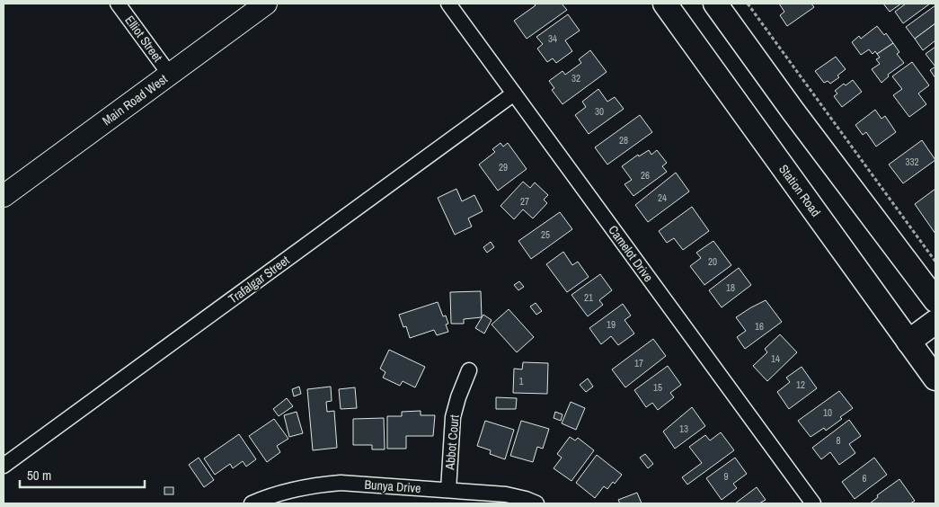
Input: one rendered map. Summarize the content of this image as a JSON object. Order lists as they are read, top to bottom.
{
  "streets": {
    "main road": ["Station Road"],
    "street": [
      "Elliot Street",
      "Main Road West",
      "Camelot Drive",
      "Trafalgar Street",
      "Abbot Court",
      "Bunya Drive"
    ]
  },
  "crossings": [
    ["Elliot Street", "Main Road West"],
    ["Camelot Drive", "Trafalgar Street"],
    ["Abbot Court", "Bunya Drive"]
  ],
  "house_numbers": [
    "34",
    "32",
    "30",
    "28",
    "332",
    "29",
    "26",
    "24",
    "27",
    "25",
    "20",
    "18",
    "21",
    "19",
    "16",
    "14",
    "17",
    "1",
    "12",
    "15",
    "10",
    "13",
    "8",
    "9",
    "6"
  ],
  "scale_bar": "50 m"
}
